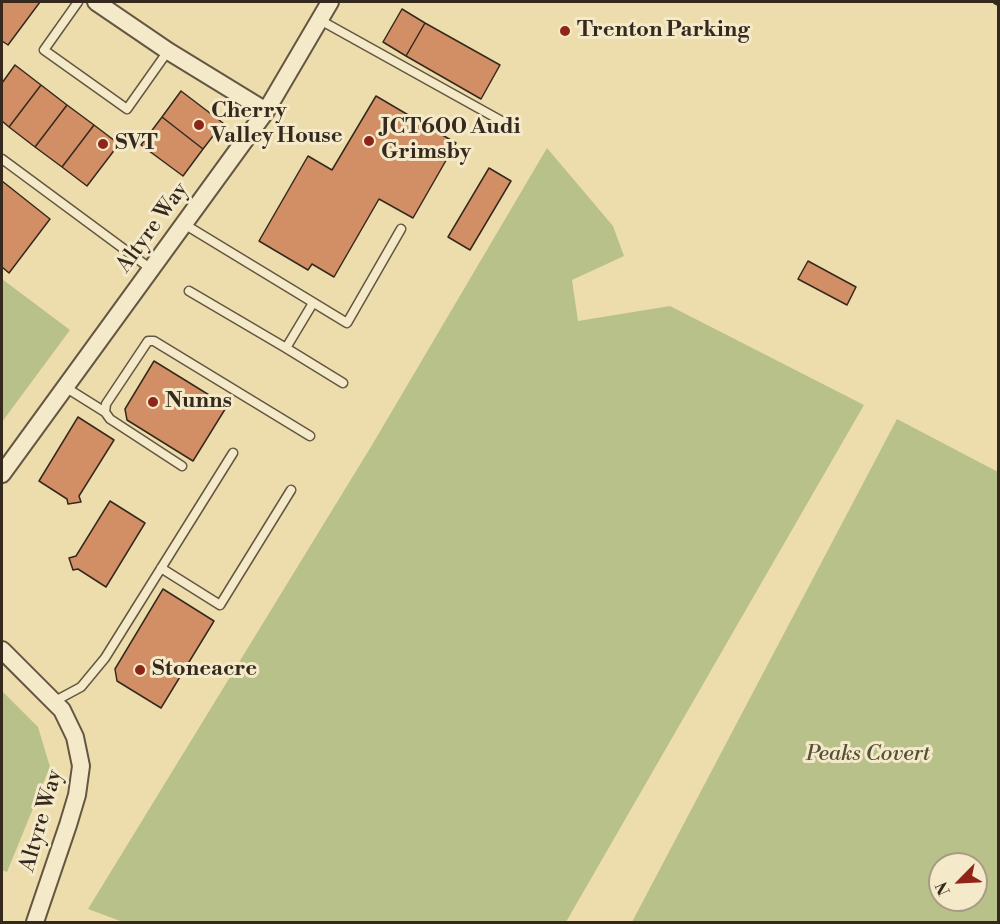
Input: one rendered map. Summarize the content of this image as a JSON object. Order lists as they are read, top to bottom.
{
  "streets": {
    "street": ["Altyre Way"]
  },
  "parks": ["Peaks Covert"],
  "places": [
    "Trenton Parking",
    "Cherry Valley House",
    "JCT600 Audi Grimsby",
    "SVT",
    "Nunns",
    "Stoneacre"
  ],
  "north": "bottom left"
}
